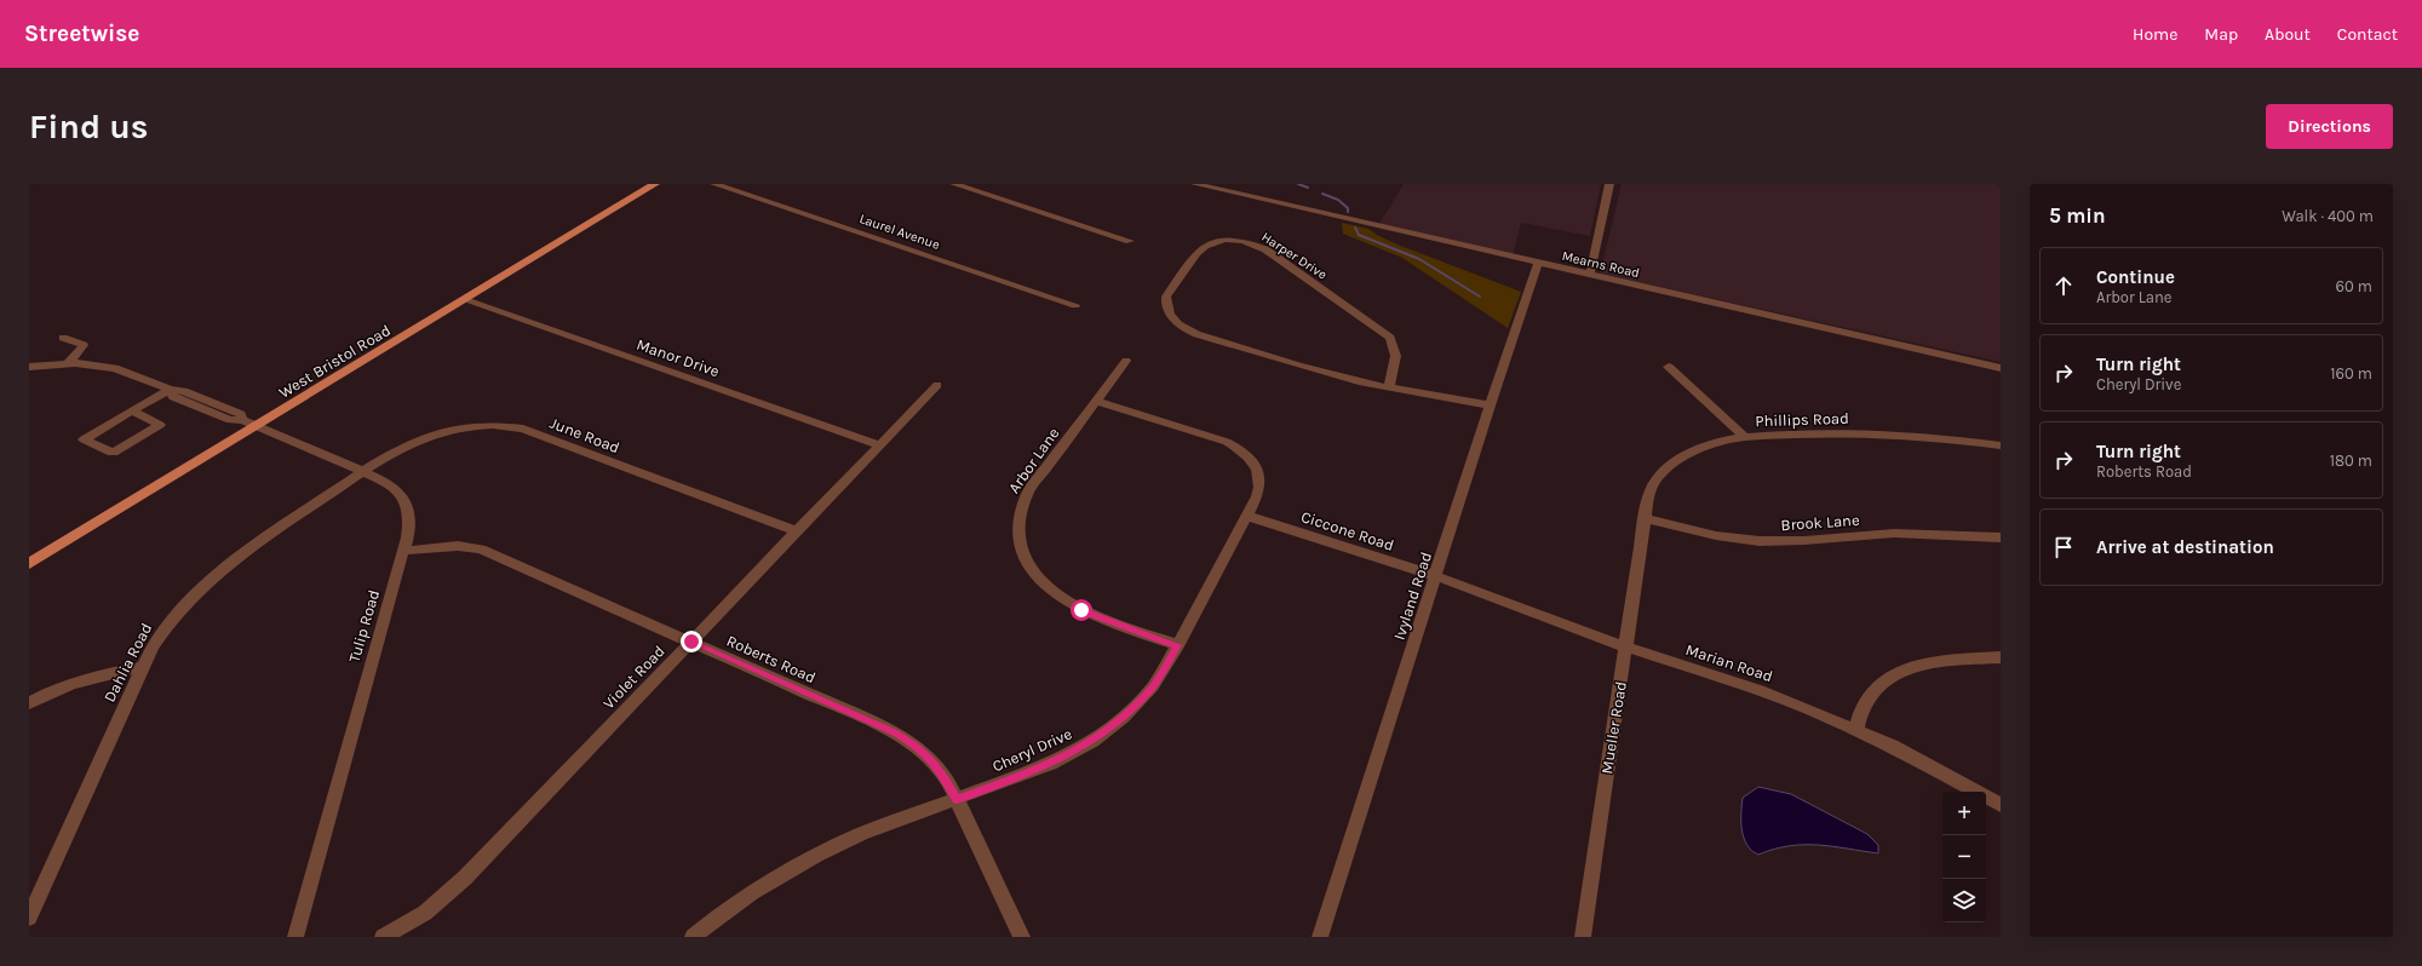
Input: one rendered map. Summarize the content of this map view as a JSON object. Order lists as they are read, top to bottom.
{
  "streets": {
    "main road": ["West Bristol Road"],
    "street": [
      "Laurel Avenue",
      "Harper Drive",
      "Mearns Road",
      "Manor Drive",
      "Phillips Road",
      "June Road",
      "Arbor Lane",
      "Brook Lane",
      "Ciccone Road",
      "Ivyland Road",
      "Tulip Road",
      "Roberts Road",
      "Dahlia Road",
      "Marian Road",
      "Violet Road",
      "Mueller Road",
      "Cheryl Drive"
    ]
  },
  "crossings": [
    ["Harper Drive", "Ivyland Road"],
    ["Mearns Road", "Ivyland Road"],
    ["Manor Drive", "West Bristol Road"],
    ["Manor Drive", "Violet Road"],
    ["West Bristol Road", "Tulip Road"],
    ["Phillips Road", "Brook Lane"],
    ["Phillips Road", "Mueller Road"],
    ["June Road", "Tulip Road"],
    ["June Road", "Dahlia Road"],
    ["June Road", "Violet Road"],
    ["Arbor Lane", "Cheryl Drive"],
    ["Brook Lane", "Mueller Road"],
    ["Ciccone Road", "Ivyland Road"],
    ["Ciccone Road", "Marian Road"],
    ["Ciccone Road", "Cheryl Drive"],
    ["Ivyland Road", "Marian Road"],
    ["Tulip Road", "Roberts Road"],
    ["Tulip Road", "Dahlia Road"],
    ["Roberts Road", "Violet Road"],
    ["Roberts Road", "Cheryl Drive"],
    ["Marian Road", "Mueller Road"]
  ],
  "page": {
    "header": "Streetwise",
    "nav": [
      "Home",
      "Map",
      "About",
      "Contact"
    ],
    "buttons": "Directions",
    "title": "Find us",
    "heading": ["5 min", "Walk · 400 m"],
    "list": [
      ["Continue", "Arbor Lane", "60 m"],
      ["Turn right", "Cheryl Drive", "160 m"],
      ["Turn right", "Roberts Road", "180 m"],
      "Arrive at destination"
    ],
    "map_buttons": ["+", "−"]
  }
}
